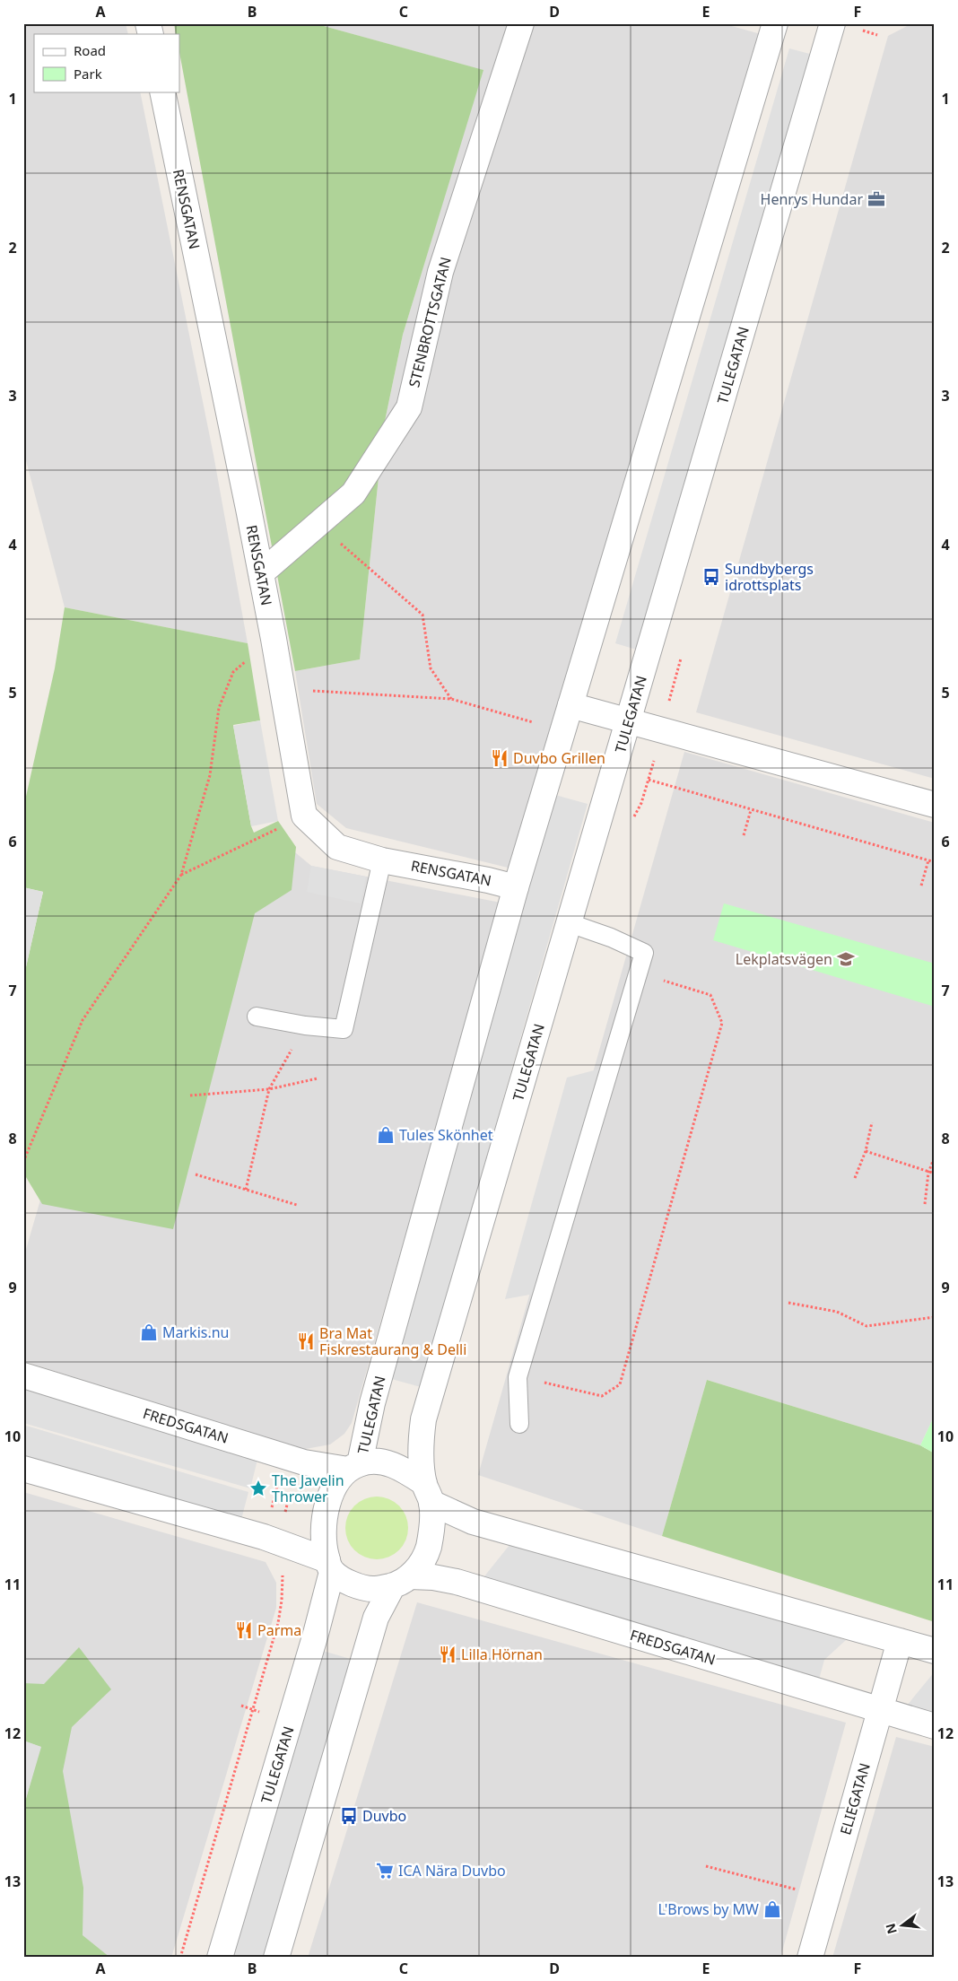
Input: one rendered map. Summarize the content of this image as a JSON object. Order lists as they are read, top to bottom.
{
  "streets": {
    "street": [
      "RENSGATAN",
      "STENBROTTSGATAN",
      "TULEGATAN",
      "FREDSGATAN",
      "ELIEGATAN"
    ]
  },
  "crossings": [
    ["RENSGATAN", "STENBROTTSGATAN"],
    ["RENSGATAN", "TULEGATAN"],
    ["TULEGATAN", "FREDSGATAN"],
    ["FREDSGATAN", "ELIEGATAN"]
  ],
  "places": {
    "office": ["Henrys Hundar"],
    "bus stop": ["Sundbybergs idrottsplats", "Duvbo"],
    "restaurant": [
      "Duvbo Grillen",
      "Bra Mat Fiskrestaurang & Delli",
      "Parma",
      "Lilla Hörnan"
    ],
    "school or university": ["Lekplatsvägen"],
    "shop": ["Tules Skönhet", "Markis.nu", "L'Brows by MW"],
    "place": ["The Javelin Thrower"],
    "supermarket": ["ICA Nära Duvbo"]
  },
  "legend": ["Road", "Park"],
  "north": "left",
  "grid": {
    "columns": [
      "A",
      "B",
      "C",
      "D",
      "E",
      "F"
    ],
    "rows": [
      "1",
      "2",
      "3",
      "4",
      "5",
      "6",
      "7",
      "8",
      "9",
      "10",
      "11",
      "12",
      "13"
    ]
  }
}
